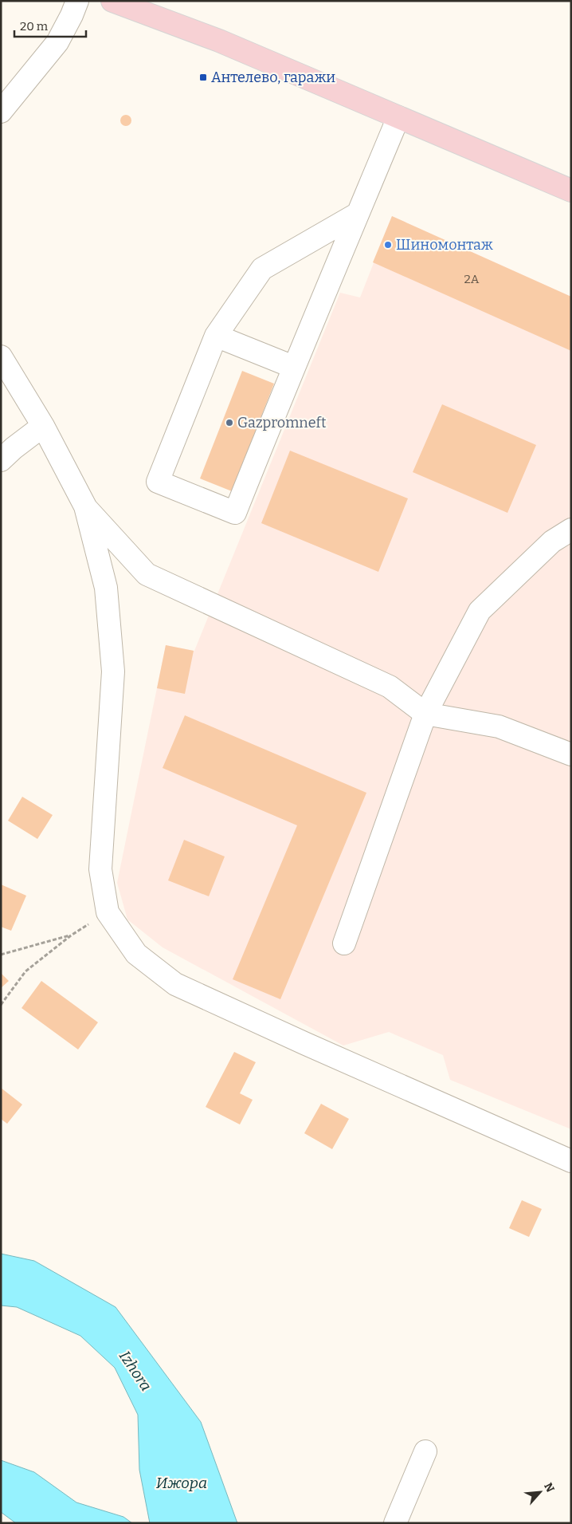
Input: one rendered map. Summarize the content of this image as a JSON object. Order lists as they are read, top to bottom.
{
  "water": ["Izhora", "Ижора"],
  "places": {
    "transit": ["Антелево, гаражи"],
    "other": ["Шиномонтаж", "Gazpromneft"]
  },
  "house_numbers": ["2А"],
  "scale_bar": "20 m",
  "north": "top right"
}
